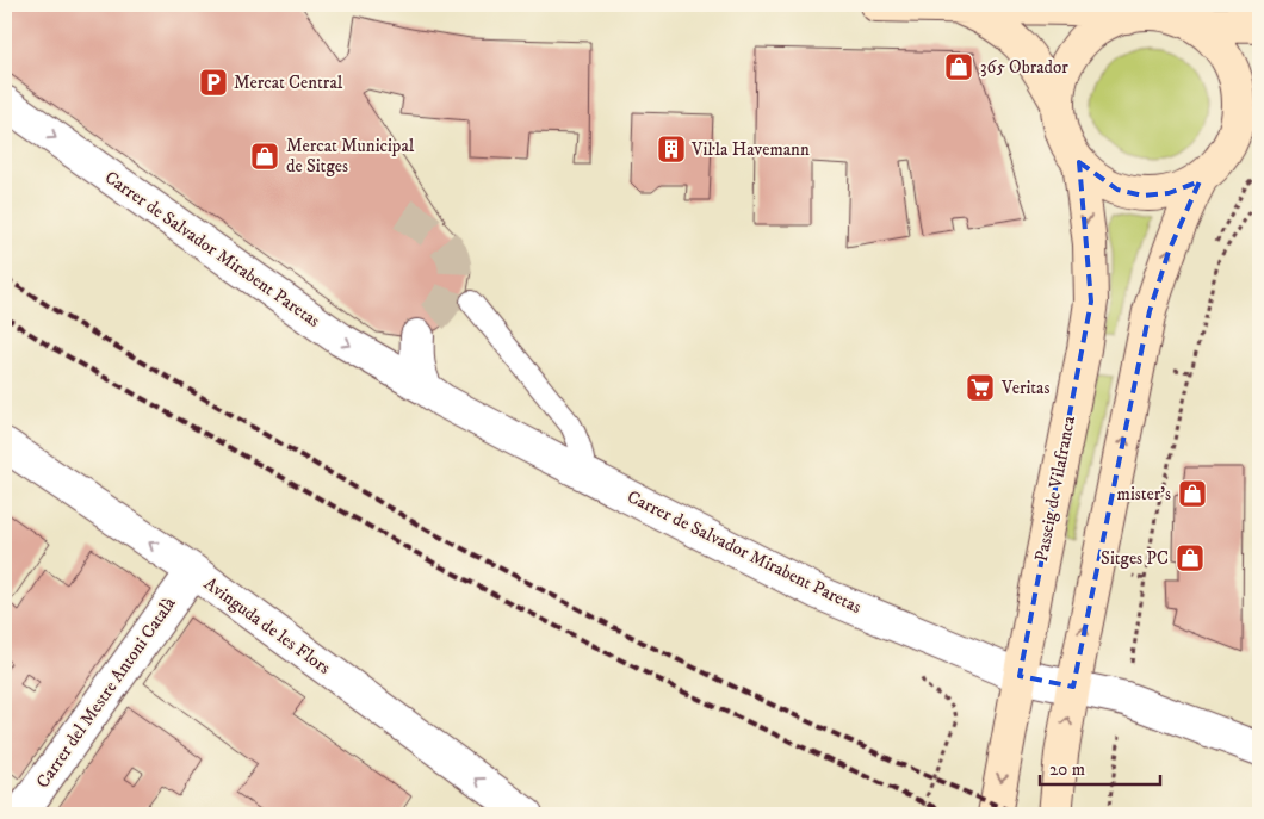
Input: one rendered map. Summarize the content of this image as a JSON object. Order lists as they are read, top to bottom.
{
  "streets": {
    "street": [
      "Carrer de Salvador Mirabent Paretas",
      "Passeig de Vilafranca",
      "Avinguda de les Flors",
      "Carrer del Mestre Antoni Català"
    ]
  },
  "crossings": [
    ["Carrer de Salvador Mirabent Paretas", "Passeig de Vilafranca"],
    ["Avinguda de les Flors", "Carrer del Mestre Antoni Català"]
  ],
  "one_way": ["Carrer de Salvador Mirabent Paretas", "Avinguda de les Flors"],
  "places": {
    "shop": [
      "365 Obrador",
      "Mercat Municipal de Sitges",
      "mister's",
      "Sitges PC"
    ],
    "parking": ["Mercat Central"],
    "building": ["Vil·la Havemann"],
    "supermarket": ["Veritas"]
  },
  "scale_bar": "20 m"
}
